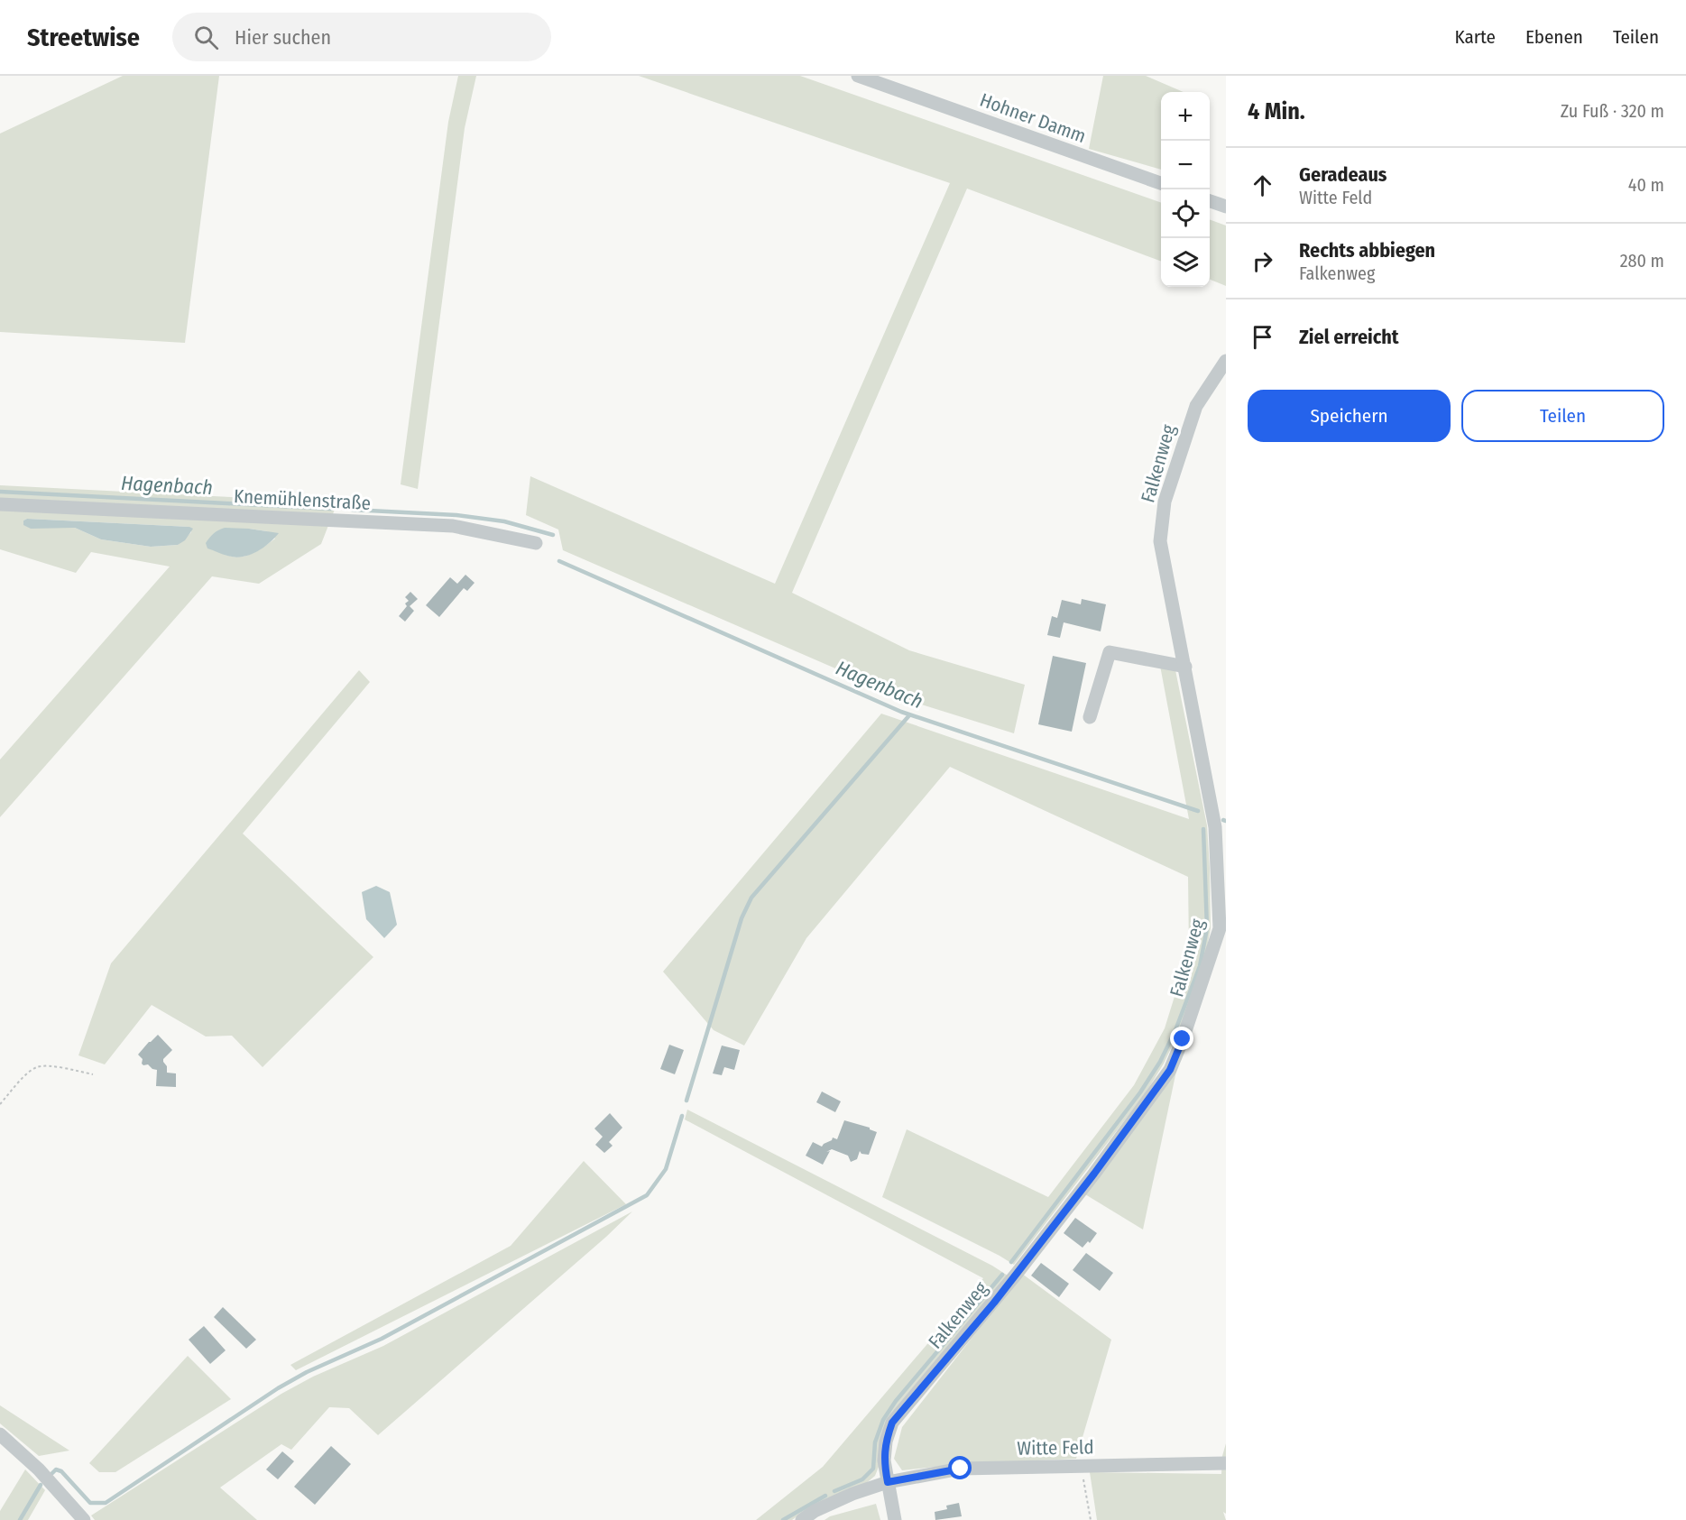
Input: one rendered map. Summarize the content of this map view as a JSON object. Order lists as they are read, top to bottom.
{
  "streets": {
    "street": [
      "Hohner Damm",
      "Falkenweg",
      "Knemühlenstraße",
      "Witte Feld"
    ]
  },
  "crossings": [
    ["Falkenweg", "Witte Feld"]
  ],
  "water": ["Hagenbach"],
  "page": {
    "header": "Streetwise",
    "search": "Hier suchen",
    "nav": ["Karte", "Ebenen", "Teilen"],
    "heading": ["4 Min.", "Zu Fuß · 320 m"],
    "map_buttons": ["+", "−"],
    "list": [
      ["Geradeaus", "Witte Feld", "40 m"],
      ["Rechts abbiegen", "Falkenweg", "280 m"],
      "Ziel erreicht"
    ],
    "buttons": ["Speichern", "Teilen"]
  }
}
